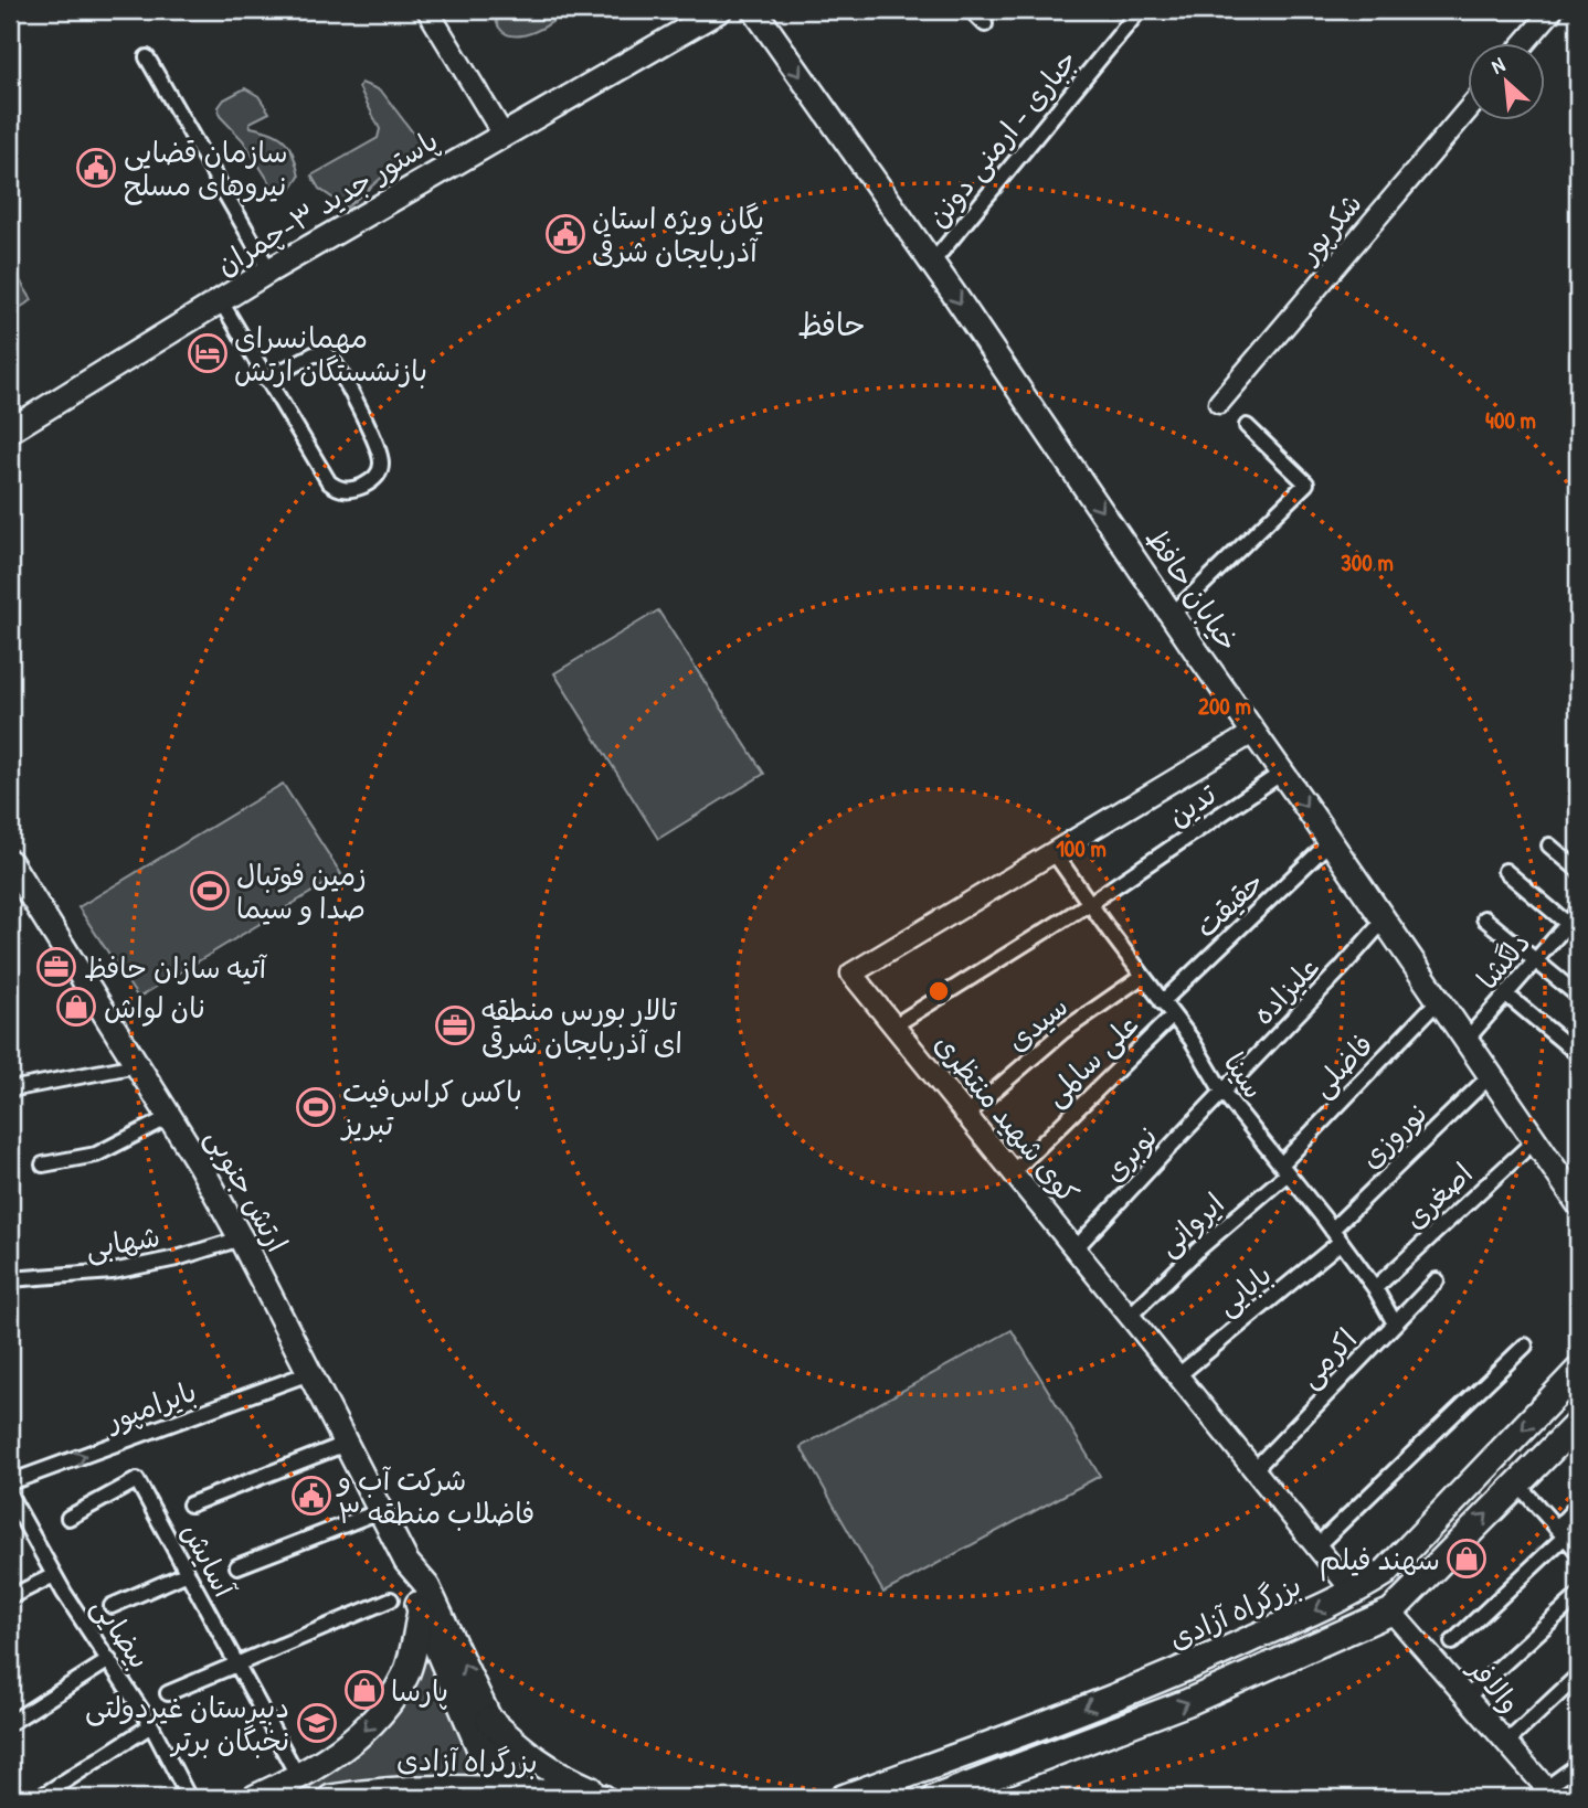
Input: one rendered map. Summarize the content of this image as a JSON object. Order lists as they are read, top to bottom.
{
  "streets": {
    "highway": ["بزرگراه آزادی"],
    "main road": ["پاستور جدید ۳-چمران", "خیابان حافظ", "ارتش جنوبی"],
    "street": [
      "جباری - ارمنی دونن",
      "شکرپور",
      "تدین",
      "حقیقت",
      "دلگشا",
      "علیزاده",
      "سیدی",
      "علی سالمی",
      "فاضلی",
      "سینا",
      "کوی شهید منتظری",
      "نوروزی",
      "نوبری",
      "اصغری",
      "ایروانی",
      "شهابی",
      "بابایی",
      "اکرمی",
      "بایرامپور",
      "آسایش",
      "بیضایی",
      "والافر"
    ]
  },
  "crossings": [
    ["جباری - ارمنی دونن", "خیابان حافظ"],
    ["خیابان حافظ", "تدین"],
    ["خیابان حافظ", "حقیقت"],
    ["خیابان حافظ", "دلگشا"],
    ["خیابان حافظ", "علیزاده"],
    ["خیابان حافظ", "فاضلی"],
    ["خیابان حافظ", "کوی شهید منتظری"],
    ["خیابان حافظ", "نوروزی"],
    ["خیابان حافظ", "اصغری"],
    ["تدین", "سینا"],
    ["حقیقت", "سینا"],
    ["علیزاده", "سینا"],
    ["علیزاده", "نوبری"],
    ["سیدی", "سینا"],
    ["سیدی", "کوی شهید منتظری"],
    ["علی سالمی", "سینا"],
    ["علی سالمی", "کوی شهید منتظری"],
    ["فاضلی", "سینا"],
    ["فاضلی", "ایروانی"],
    ["سینا", "کوی شهید منتظری"],
    ["سینا", "نوروزی"],
    ["سینا", "نوبری"],
    ["سینا", "اصغری"],
    ["سینا", "ایروانی"],
    ["سینا", "بابایی"],
    ["سینا", "اکرمی"],
    ["کوی شهید منتظری", "نوبری"],
    ["کوی شهید منتظری", "ایروانی"],
    ["کوی شهید منتظری", "بابایی"],
    ["کوی شهید منتظری", "اکرمی"],
    ["کوی شهید منتظری", "بزرگراه آزادی"],
    ["ارتش جنوبی", "شهابی"],
    ["ارتش جنوبی", "بایرامپور"]
  ],
  "one_way": ["خیابان حافظ"],
  "districts": ["حافظ"],
  "places": {
    "public building": ["سازمان قضایی نیروهای مسلح", "یگان ویژه استان آذربایجان شرقی", "شرکت آب و فاضلاب منطقه ۳"],
    "hotel": ["مهمانسرای بازنشستگان ارتش"],
    "sports": ["زمین فوتبال صدا و سیما", "باکس کراس‌فیت تبریز"],
    "office": ["آتیه سازان حافظ", "تالار بورس منطقه ای آذربایجان شرقی"],
    "shop": ["نان لواش", "سهند فیلم", "پارسا"],
    "school or university": ["دبیرستان غیردولتی نخبگان برتر"]
  },
  "north": "top left",
  "rings": [
    "400 m",
    "300 m",
    "200 m",
    "100 m"
  ]
}
